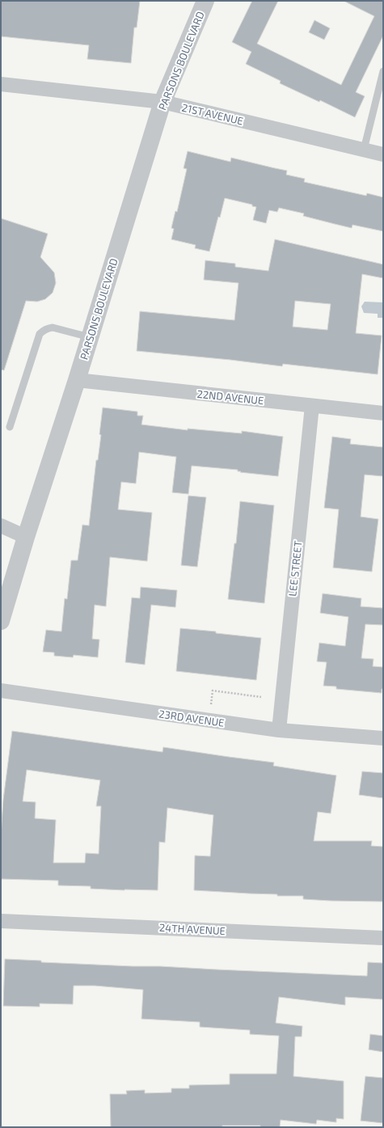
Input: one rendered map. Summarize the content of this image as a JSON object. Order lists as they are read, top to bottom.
{
  "streets": {
    "street": [
      "PARSONS BOULEVARD",
      "21ST AVENUE",
      "22ND AVENUE",
      "LEE STREET",
      "23RD AVENUE",
      "24TH AVENUE"
    ]
  },
  "crossings": [
    ["PARSONS BOULEVARD", "21ST AVENUE"],
    ["PARSONS BOULEVARD", "22ND AVENUE"],
    ["22ND AVENUE", "LEE STREET"],
    ["LEE STREET", "23RD AVENUE"]
  ]
}
